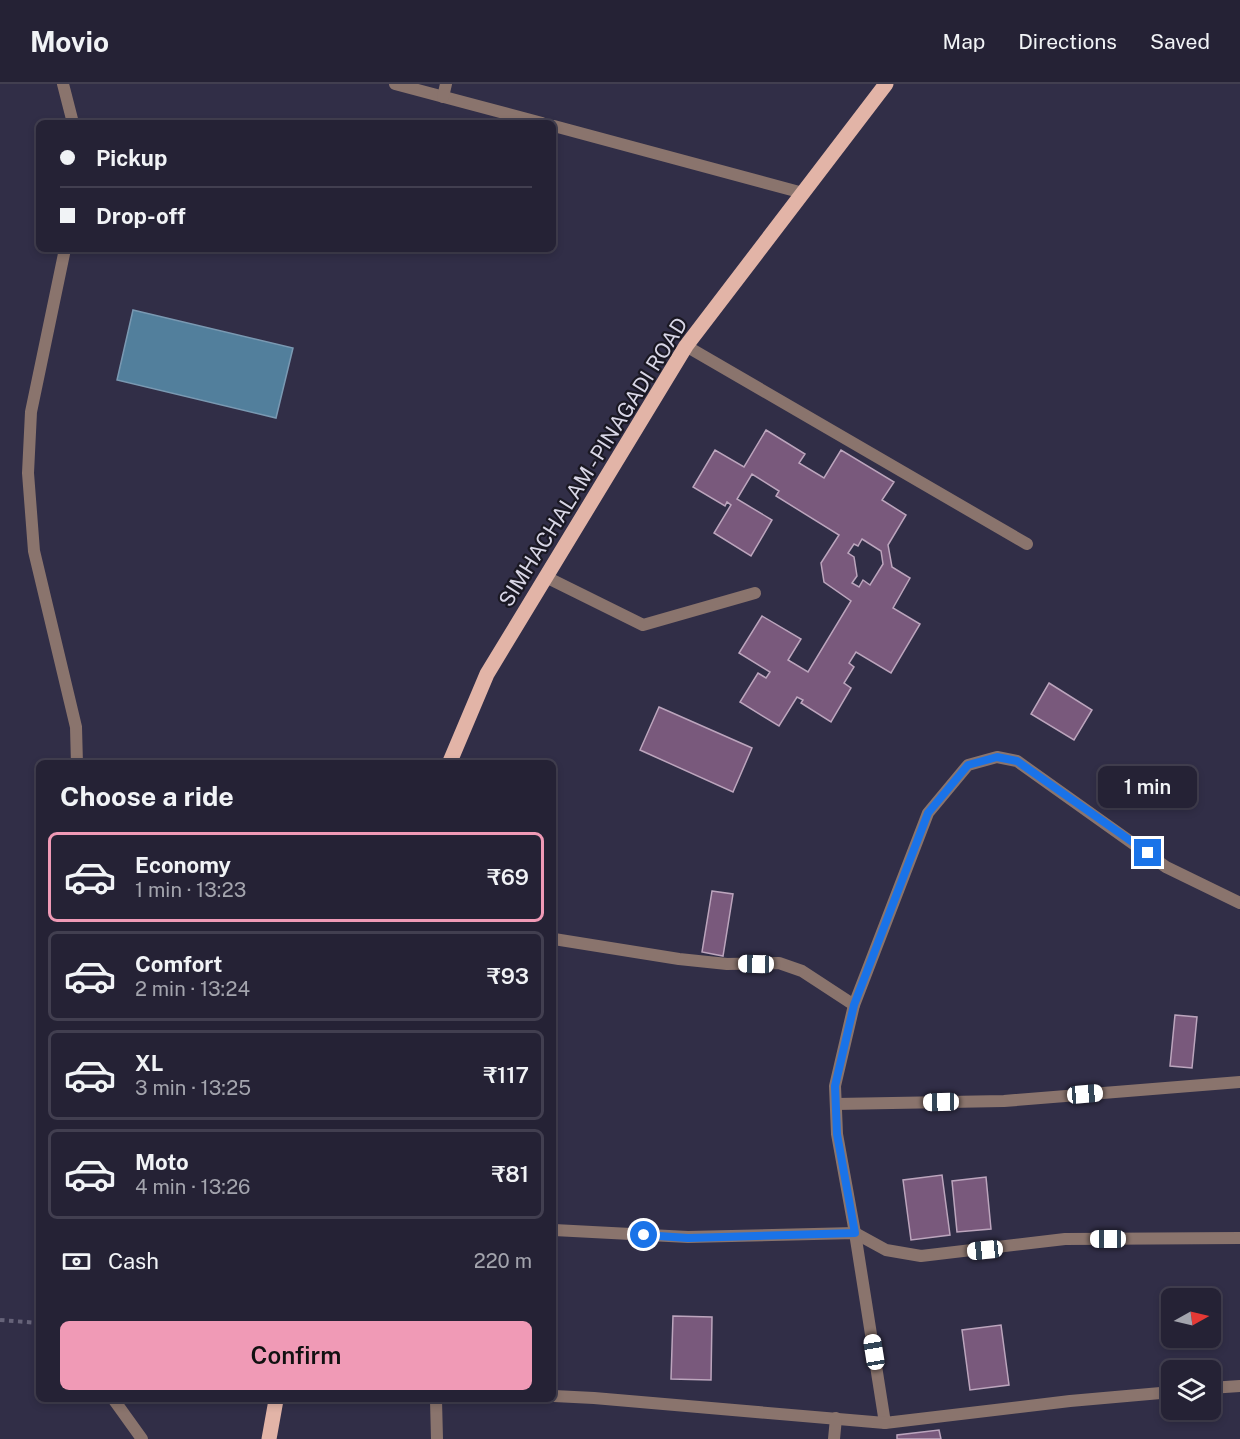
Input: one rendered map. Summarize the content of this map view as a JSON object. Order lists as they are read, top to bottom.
{
  "streets": {
    "main road": ["SIMHACHALAM - PINAGADI ROAD"]
  },
  "north": "right",
  "page": {
    "header": "Movio",
    "nav": ["Map", "Directions", "Saved"],
    "banner": ["Pickup", "Drop-off"],
    "heading": "Choose a ride",
    "bubble": "1 min",
    "list": [
      {
        "name": "Economy",
        "note": "1 min · 13:23",
        "value": "₹69"
      },
      {
        "name": "Comfort",
        "note": "2 min · 13:24",
        "value": "₹93"
      },
      {
        "name": "XL",
        "note": "3 min · 13:25",
        "value": "₹117"
      },
      {
        "name": "Moto",
        "note": "4 min · 13:26",
        "value": "₹81"
      }
    ],
    "pay": ["Cash", "220 m"],
    "buttons": "Confirm"
  }
}
